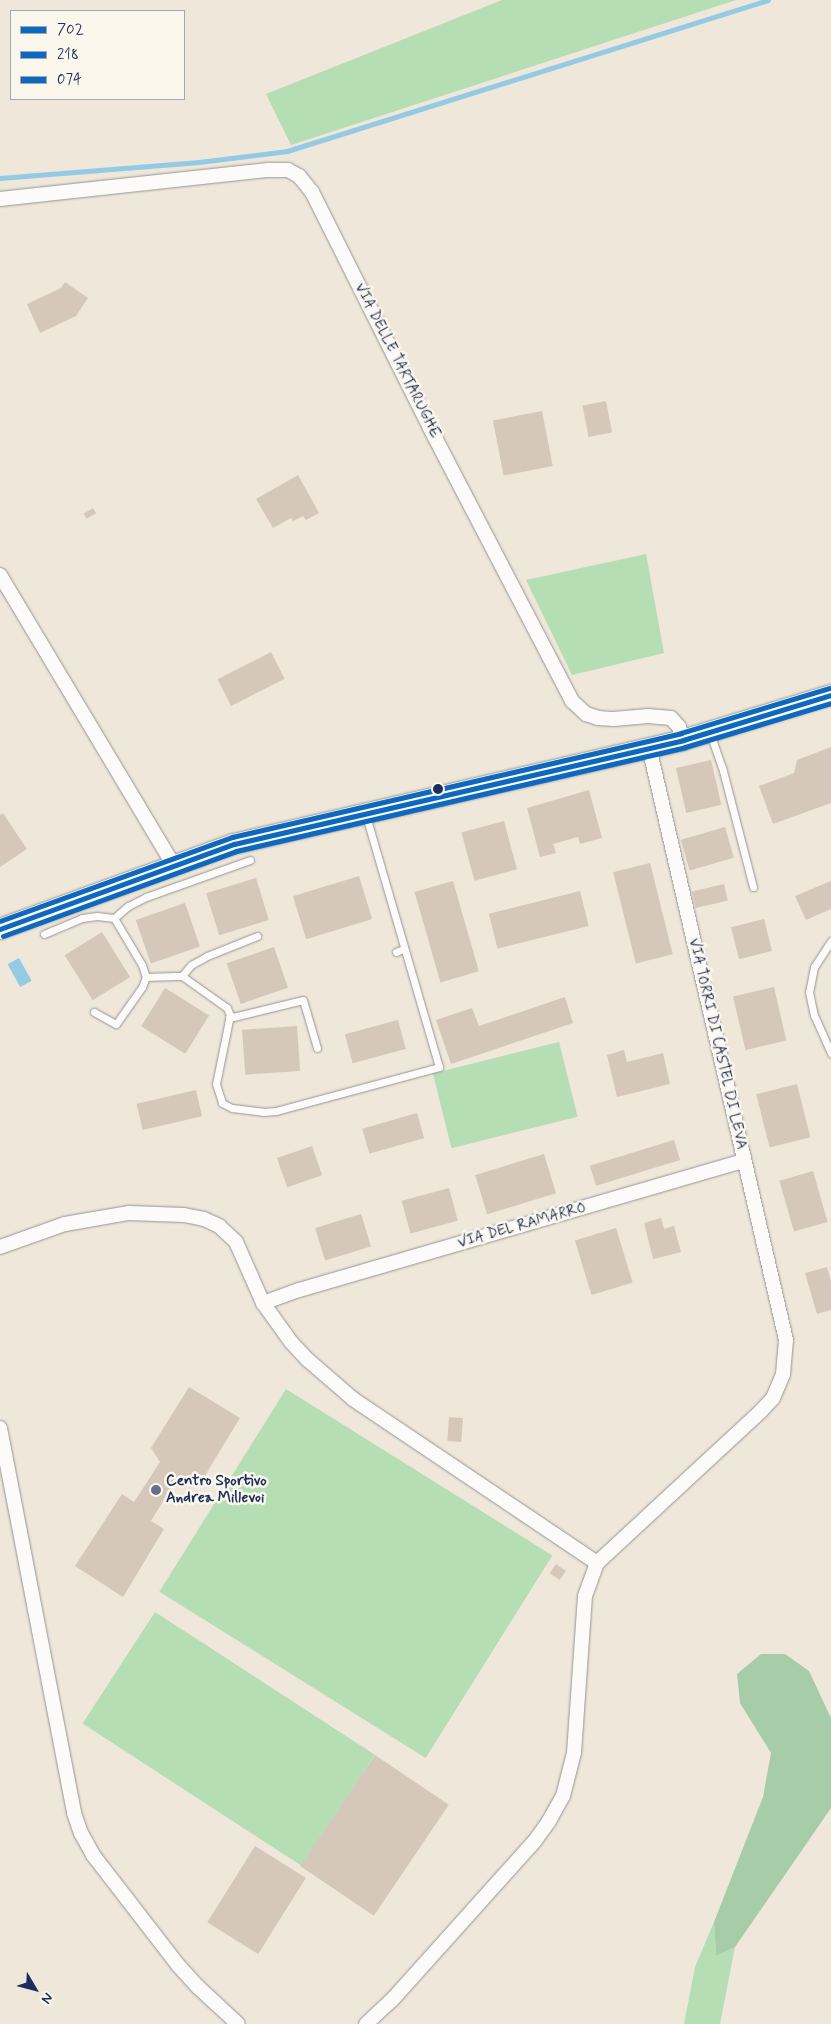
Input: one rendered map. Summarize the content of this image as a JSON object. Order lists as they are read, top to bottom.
{
  "streets": {
    "street": ["VIA DELLE TARTARUGHE", "VIA TORRI DI CASTEL DI LEVA", "VIA DEL RAMARRO"]
  },
  "crossings": [
    ["VIA TORRI DI CASTEL DI LEVA", "VIA DEL RAMARRO"]
  ],
  "places": ["Centro Sportivo Andrea Millevoi"],
  "lines": ["transit line 074", "transit line 702", "transit line 218"],
  "legend": ["702", "218", "074"],
  "north": "bottom right"
}
